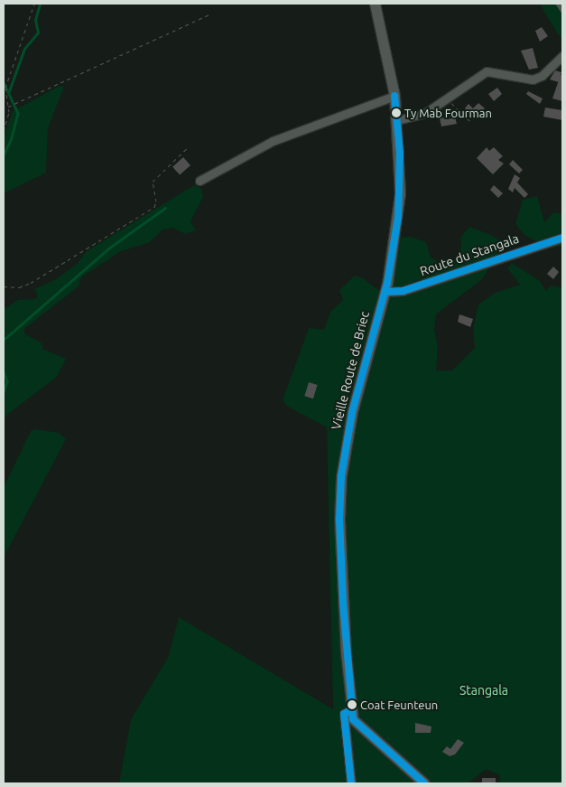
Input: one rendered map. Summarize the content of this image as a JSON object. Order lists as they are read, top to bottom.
{
  "streets": {
    "street": ["Route du Stangala", "Vieille Route de Briec"]
  },
  "crossings": [
    ["Route du Stangala", "Vieille Route de Briec"]
  ],
  "parks": ["Stangala"],
  "places": ["Ty Mab Fourman", "Coat Feunteun"]
}
